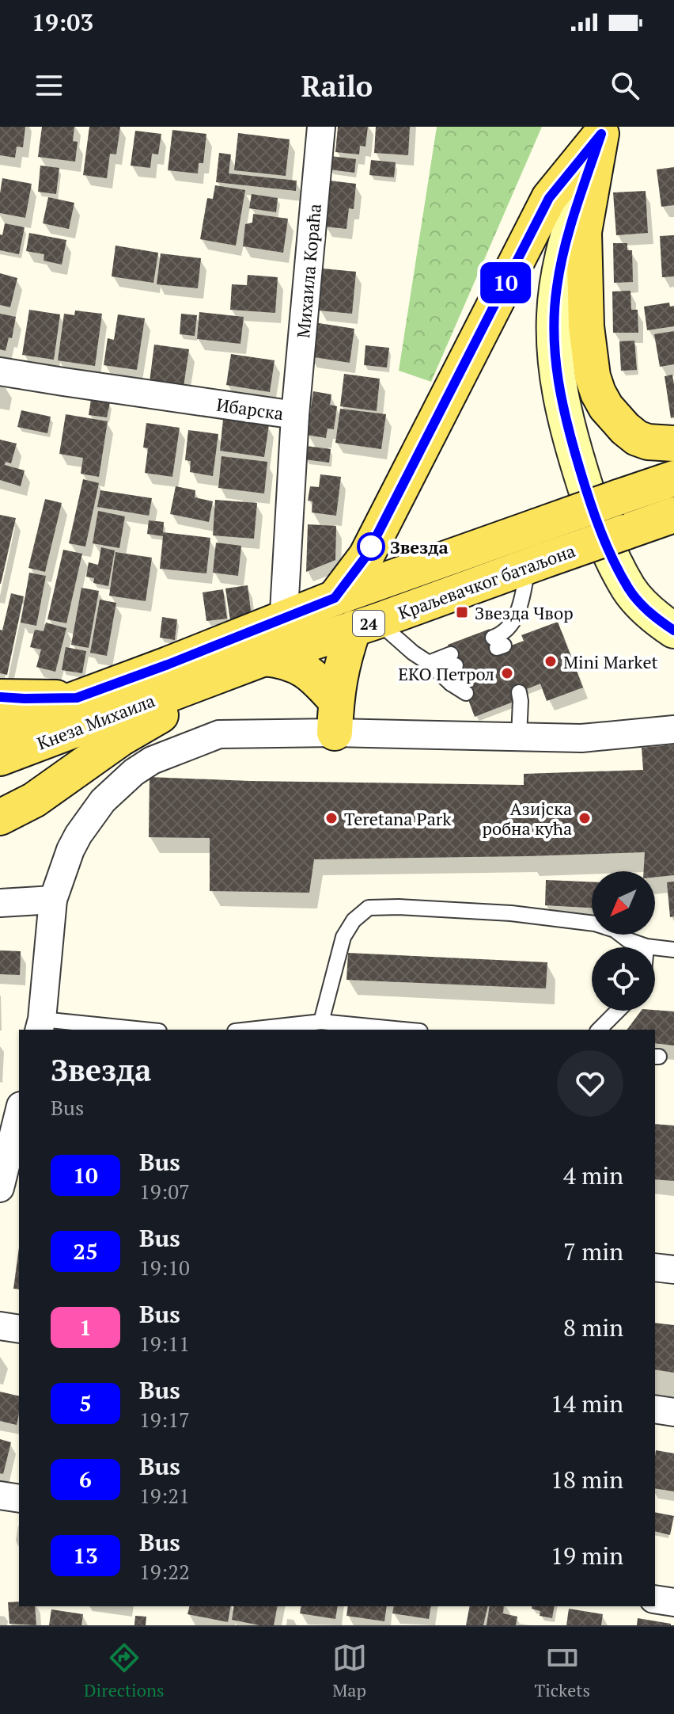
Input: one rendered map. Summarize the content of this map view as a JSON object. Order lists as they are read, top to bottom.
{
  "streets": {
    "main road": ["Краљевачког батаљона", "24", "Кнеза Михаила"],
    "street": ["Михаила Кораћа", "Ибарска"]
  },
  "crossings": [
    ["Михаила Кораћа", "Ибарска"],
    ["Ибарска", "Кнеза Михаила"],
    ["Краљевачког батаљона", "Кнеза Михаила"]
  ],
  "places": {
    "other": [
      "Звезда",
      "Mini Market",
      "ЕКО Петрол",
      "Teretana Park",
      "Азијска робна кућа"
    ],
    "transit": ["Звезда Чвор"]
  },
  "lines": ["bus line 10"],
  "north": "bottom left",
  "page": {
    "status": "19:03",
    "header": "Railo",
    "on_map": "10",
    "heading": ["Звезда", "Bus"],
    "list": [
      {
        "mark": "10",
        "name": "Bus",
        "note": "19:07",
        "value": "4 min"
      },
      {
        "mark": "25",
        "name": "Bus",
        "note": "19:10",
        "value": "7 min"
      },
      {
        "mark": "1",
        "name": "Bus",
        "note": "19:11",
        "value": "8 min"
      },
      {
        "mark": "5",
        "name": "Bus",
        "note": "19:17",
        "value": "14 min"
      },
      {
        "mark": "6",
        "name": "Bus",
        "note": "19:21",
        "value": "18 min"
      },
      {
        "mark": "13",
        "name": "Bus",
        "note": "19:22",
        "value": "19 min"
      }
    ],
    "tabs": ["Directions", "Map", "Tickets"]
  }
}
